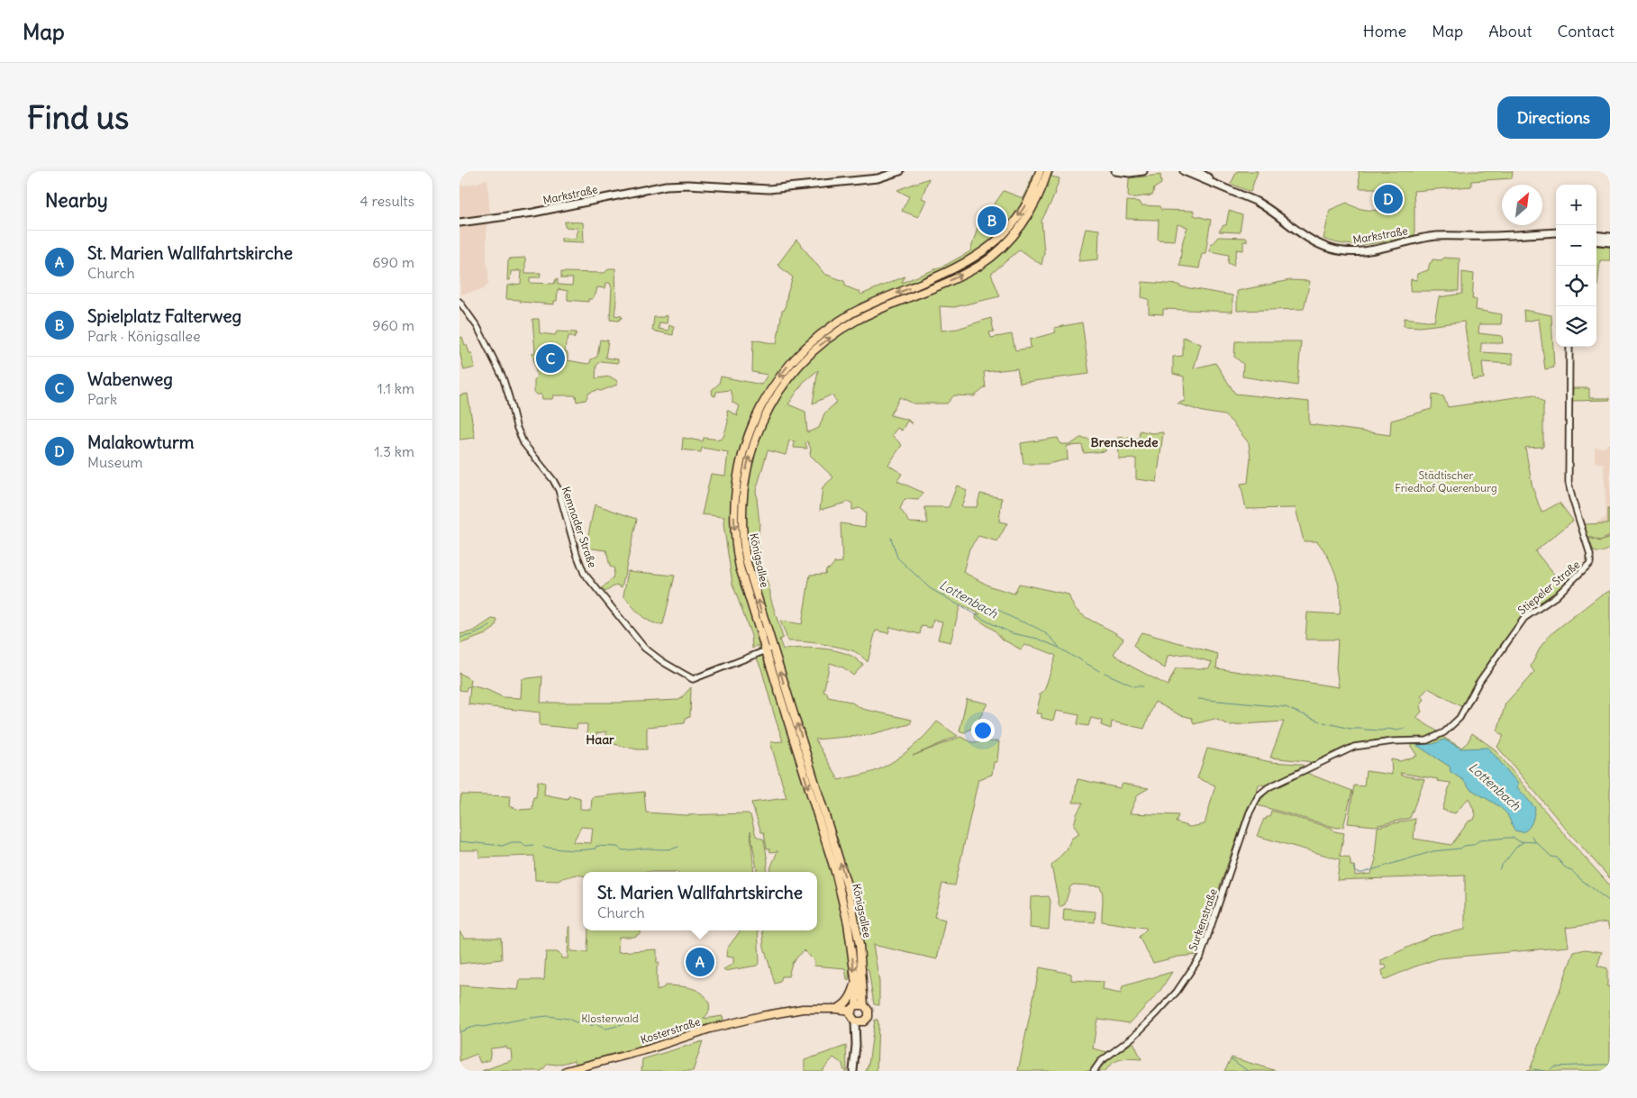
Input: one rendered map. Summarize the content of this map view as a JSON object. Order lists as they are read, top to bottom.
{
  "streets": {
    "main road": ["Markstraße", "Königsallee", "Kosterstraße"],
    "street": ["Kemnader Straße", "Stiepeler Straße", "Surkenstraße"]
  },
  "crossings": [
    ["Kemnader Straße", "Königsallee"],
    ["Stiepeler Straße", "Surkenstraße"]
  ],
  "districts": ["Brenschede", "Haar"],
  "water": ["Lottenbach"],
  "parks": ["Städtischer Friedhof Querenburg", "Klosterwald"],
  "north": "top right",
  "page": {
    "header": "Map",
    "nav": [
      "Home",
      "Map",
      "About",
      "Contact"
    ],
    "buttons": "Directions",
    "title": "Find us",
    "heading": ["Nearby", "4 results"],
    "pins": [
      "D",
      "B",
      "C",
      "A"
    ],
    "map_buttons": ["+", "−"],
    "list": [
      {
        "mark": "A",
        "name": "St. Marien Wallfahrtskirche",
        "note": "Church",
        "value": "690 m"
      },
      {
        "mark": "B",
        "name": "Spielplatz Falterweg",
        "note": "Park · Königsallee",
        "value": "960 m"
      },
      {
        "mark": "C",
        "name": "Wabenweg",
        "note": "Park",
        "value": "1.1 km"
      },
      {
        "mark": "D",
        "name": "Malakowturm",
        "note": "Museum",
        "value": "1.3 km"
      }
    ],
    "popup": ["St. Marien Wallfahrtskirche", "Church"]
  }
}
